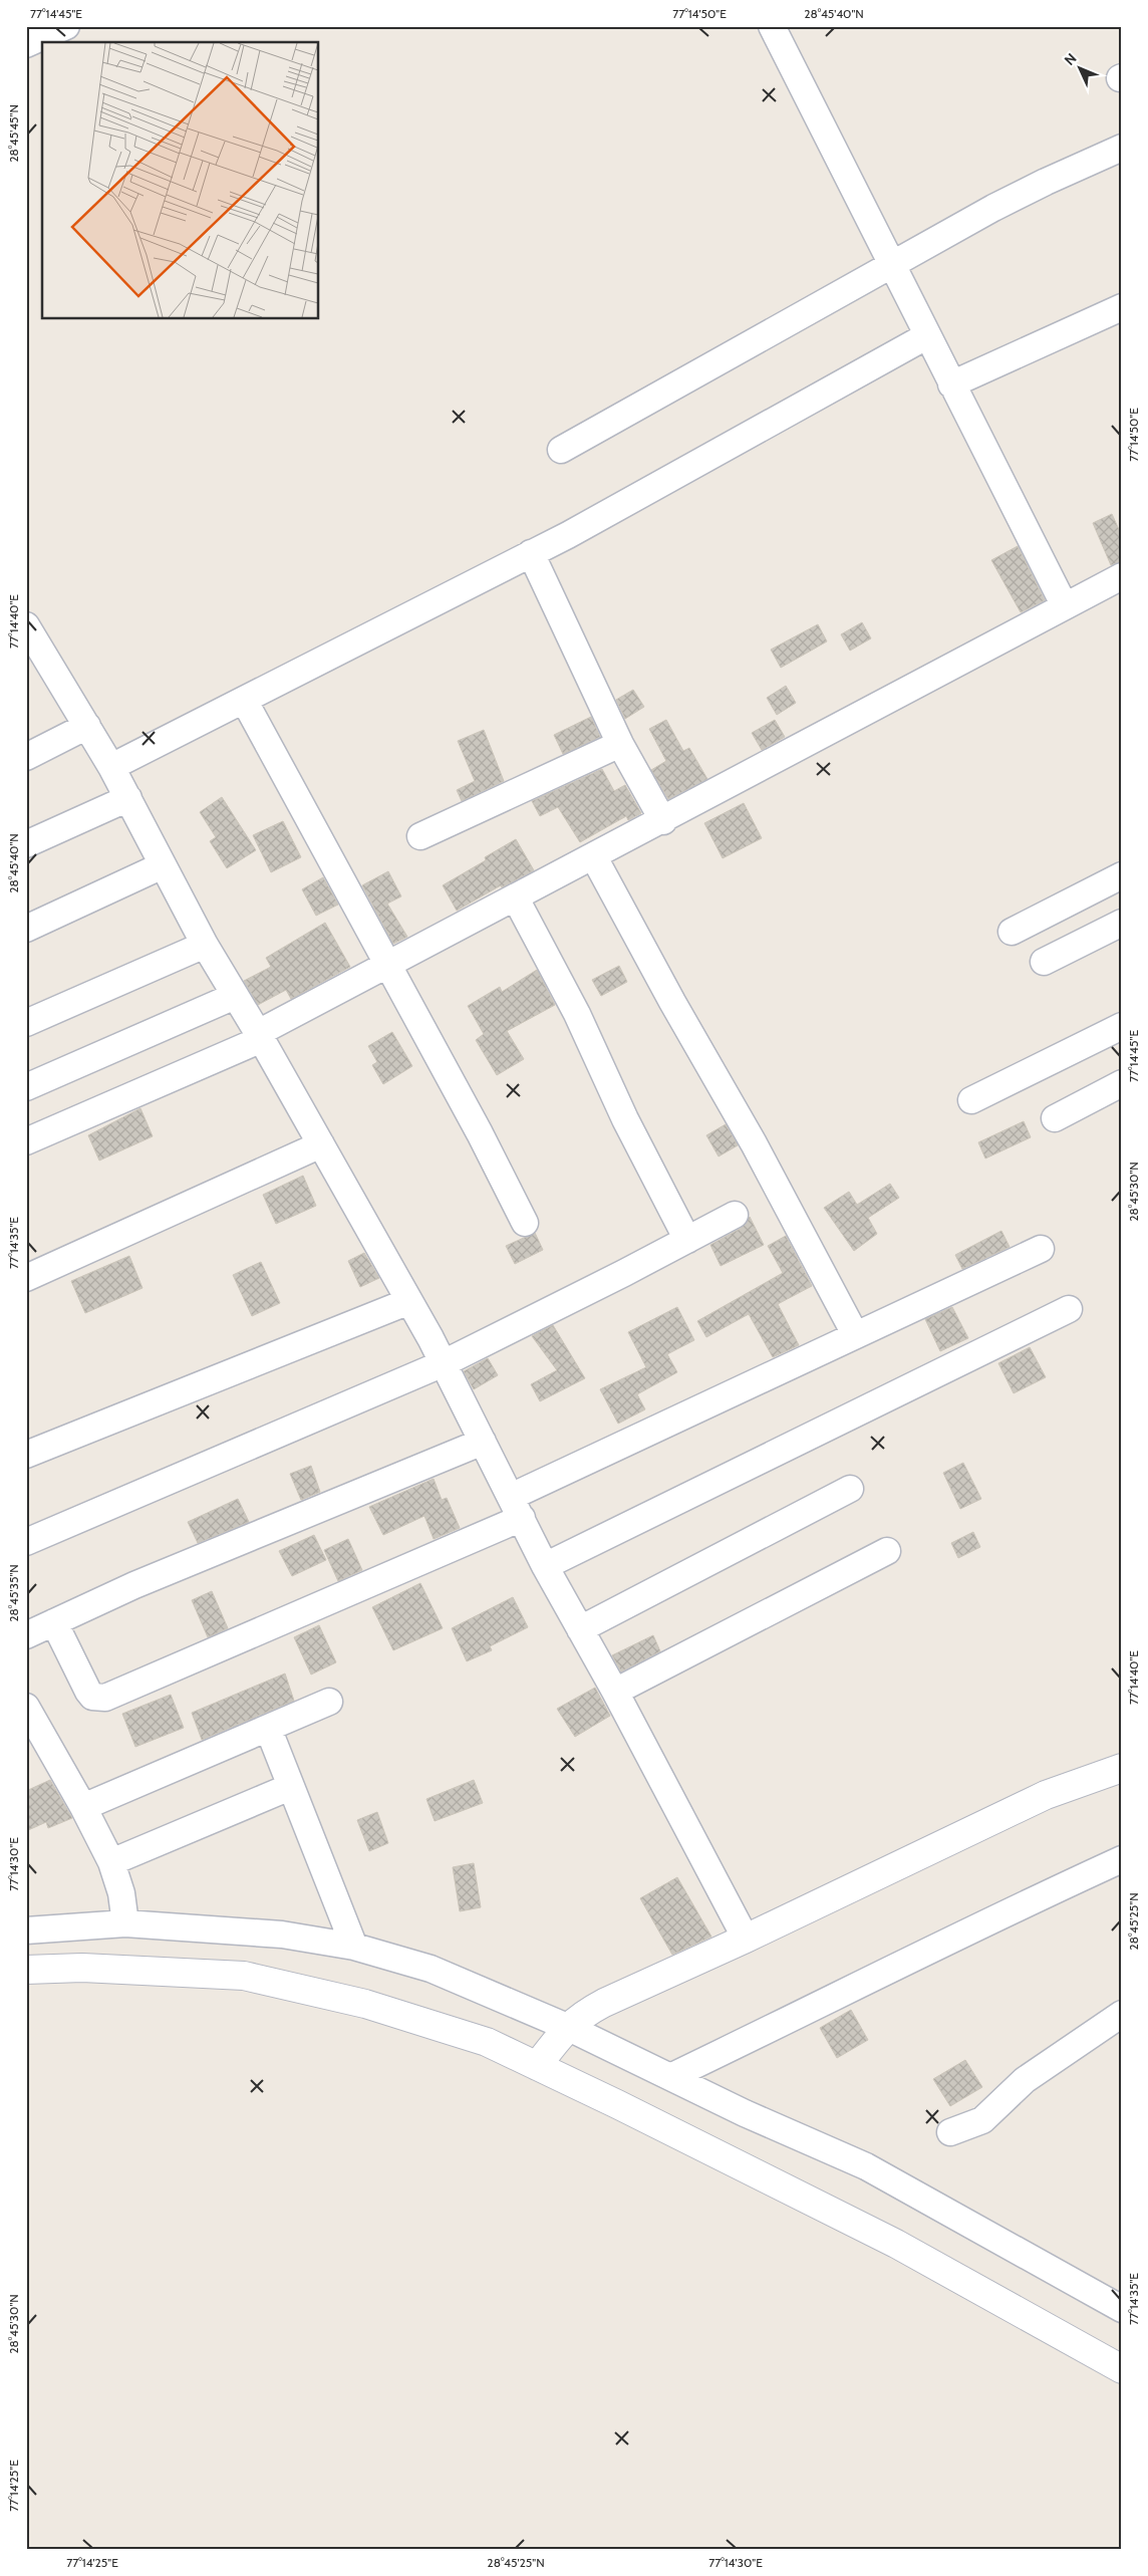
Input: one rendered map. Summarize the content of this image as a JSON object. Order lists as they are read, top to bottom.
{
  "north": "top left",
  "coordinates": [
    "77°14'45\"E",
    "77°14'50\"E",
    "28°45'40\"N",
    "28°45'45\"N",
    "77°14'40\"E",
    "28°45'30\"N",
    "77°14'35\"E",
    "28°45'35\"N",
    "77°14'30\"E",
    "28°45'25\"N",
    "77°14'25\"E"
  ]
}
